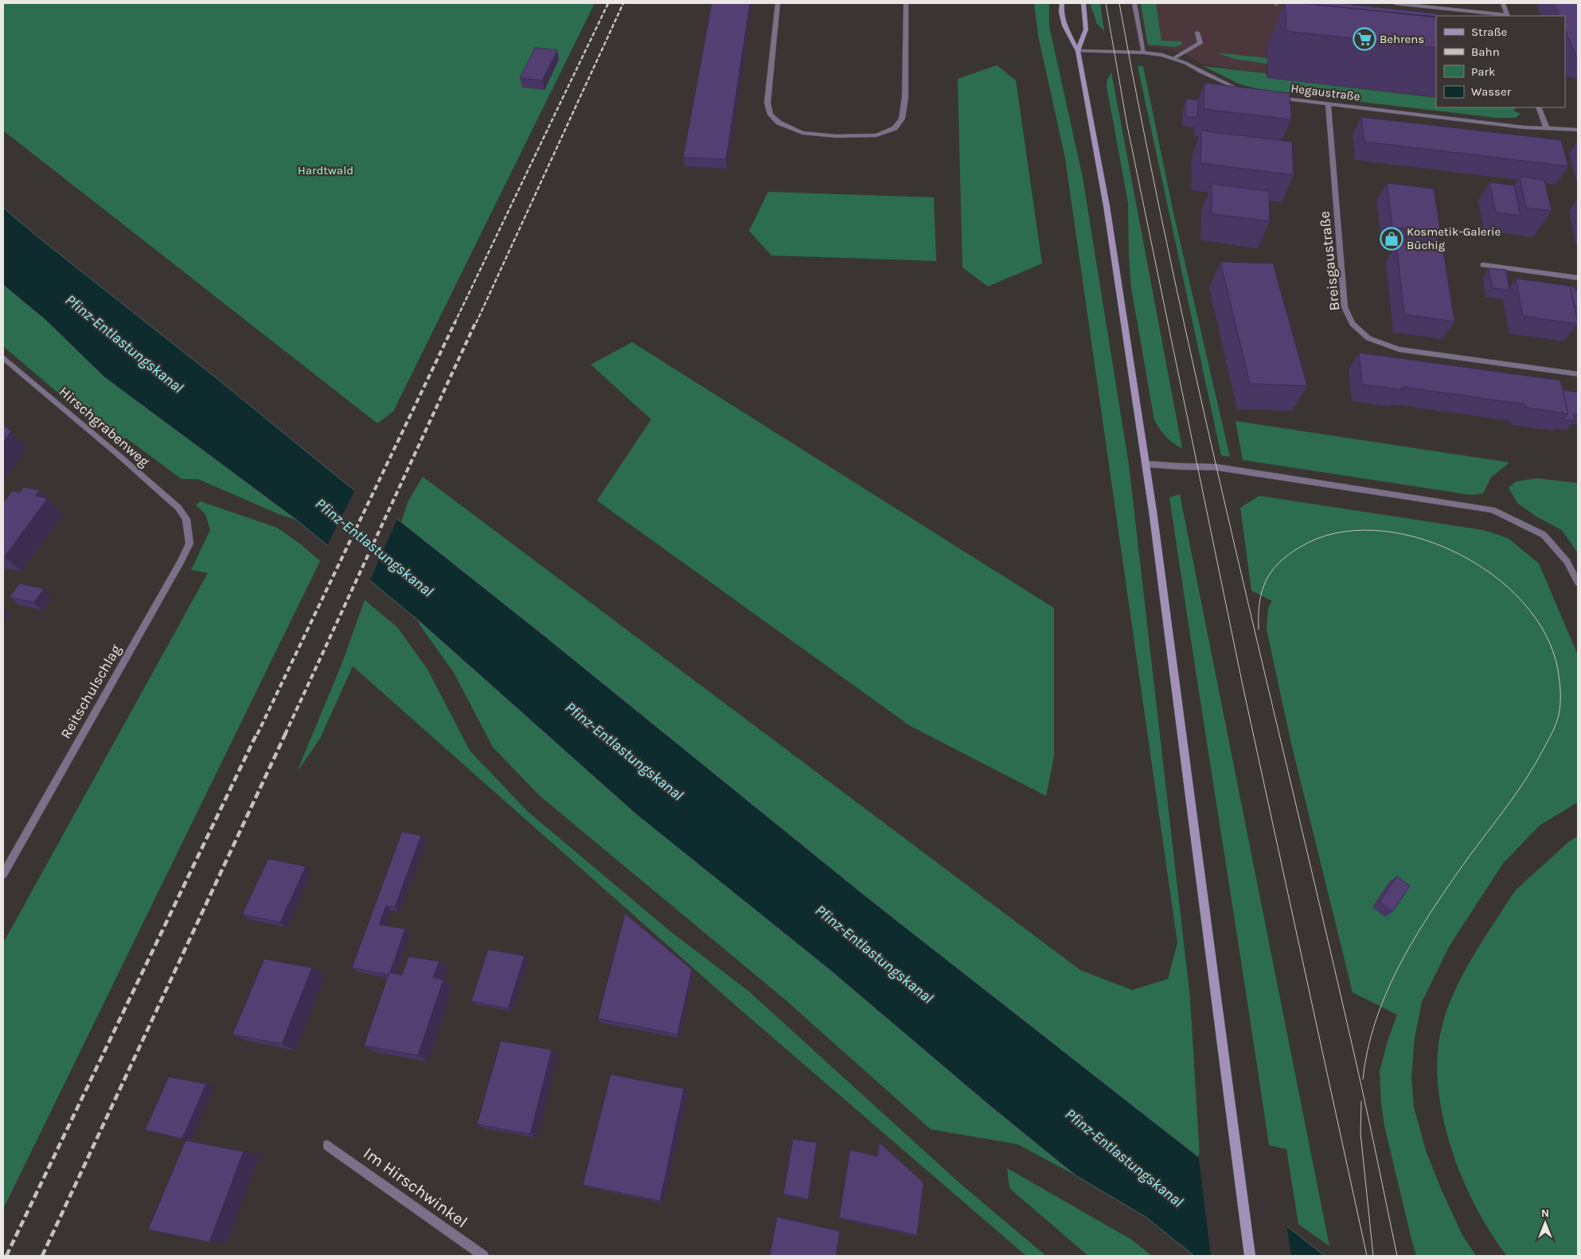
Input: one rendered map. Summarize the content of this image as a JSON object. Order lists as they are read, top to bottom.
{
  "streets": {
    "street": [
      "Hegaustraße",
      "Breisgaustraße",
      "Hirschgrabenweg",
      "Reitschulschlag",
      "Im Hirschwinkel"
    ]
  },
  "crossings": [
    ["Hegaustraße", "Breisgaustraße"],
    ["Hirschgrabenweg", "Reitschulschlag"]
  ],
  "water": ["Pfinz-Entlastungskanal"],
  "parks": ["Hardtwald"],
  "places": {
    "supermarket": ["Behrens"],
    "shop": ["Kosmetik-Galerie Büchig"]
  },
  "legend": [
    "Straße",
    "Bahn",
    "Park",
    "Wasser"
  ],
  "north": "top"
}
